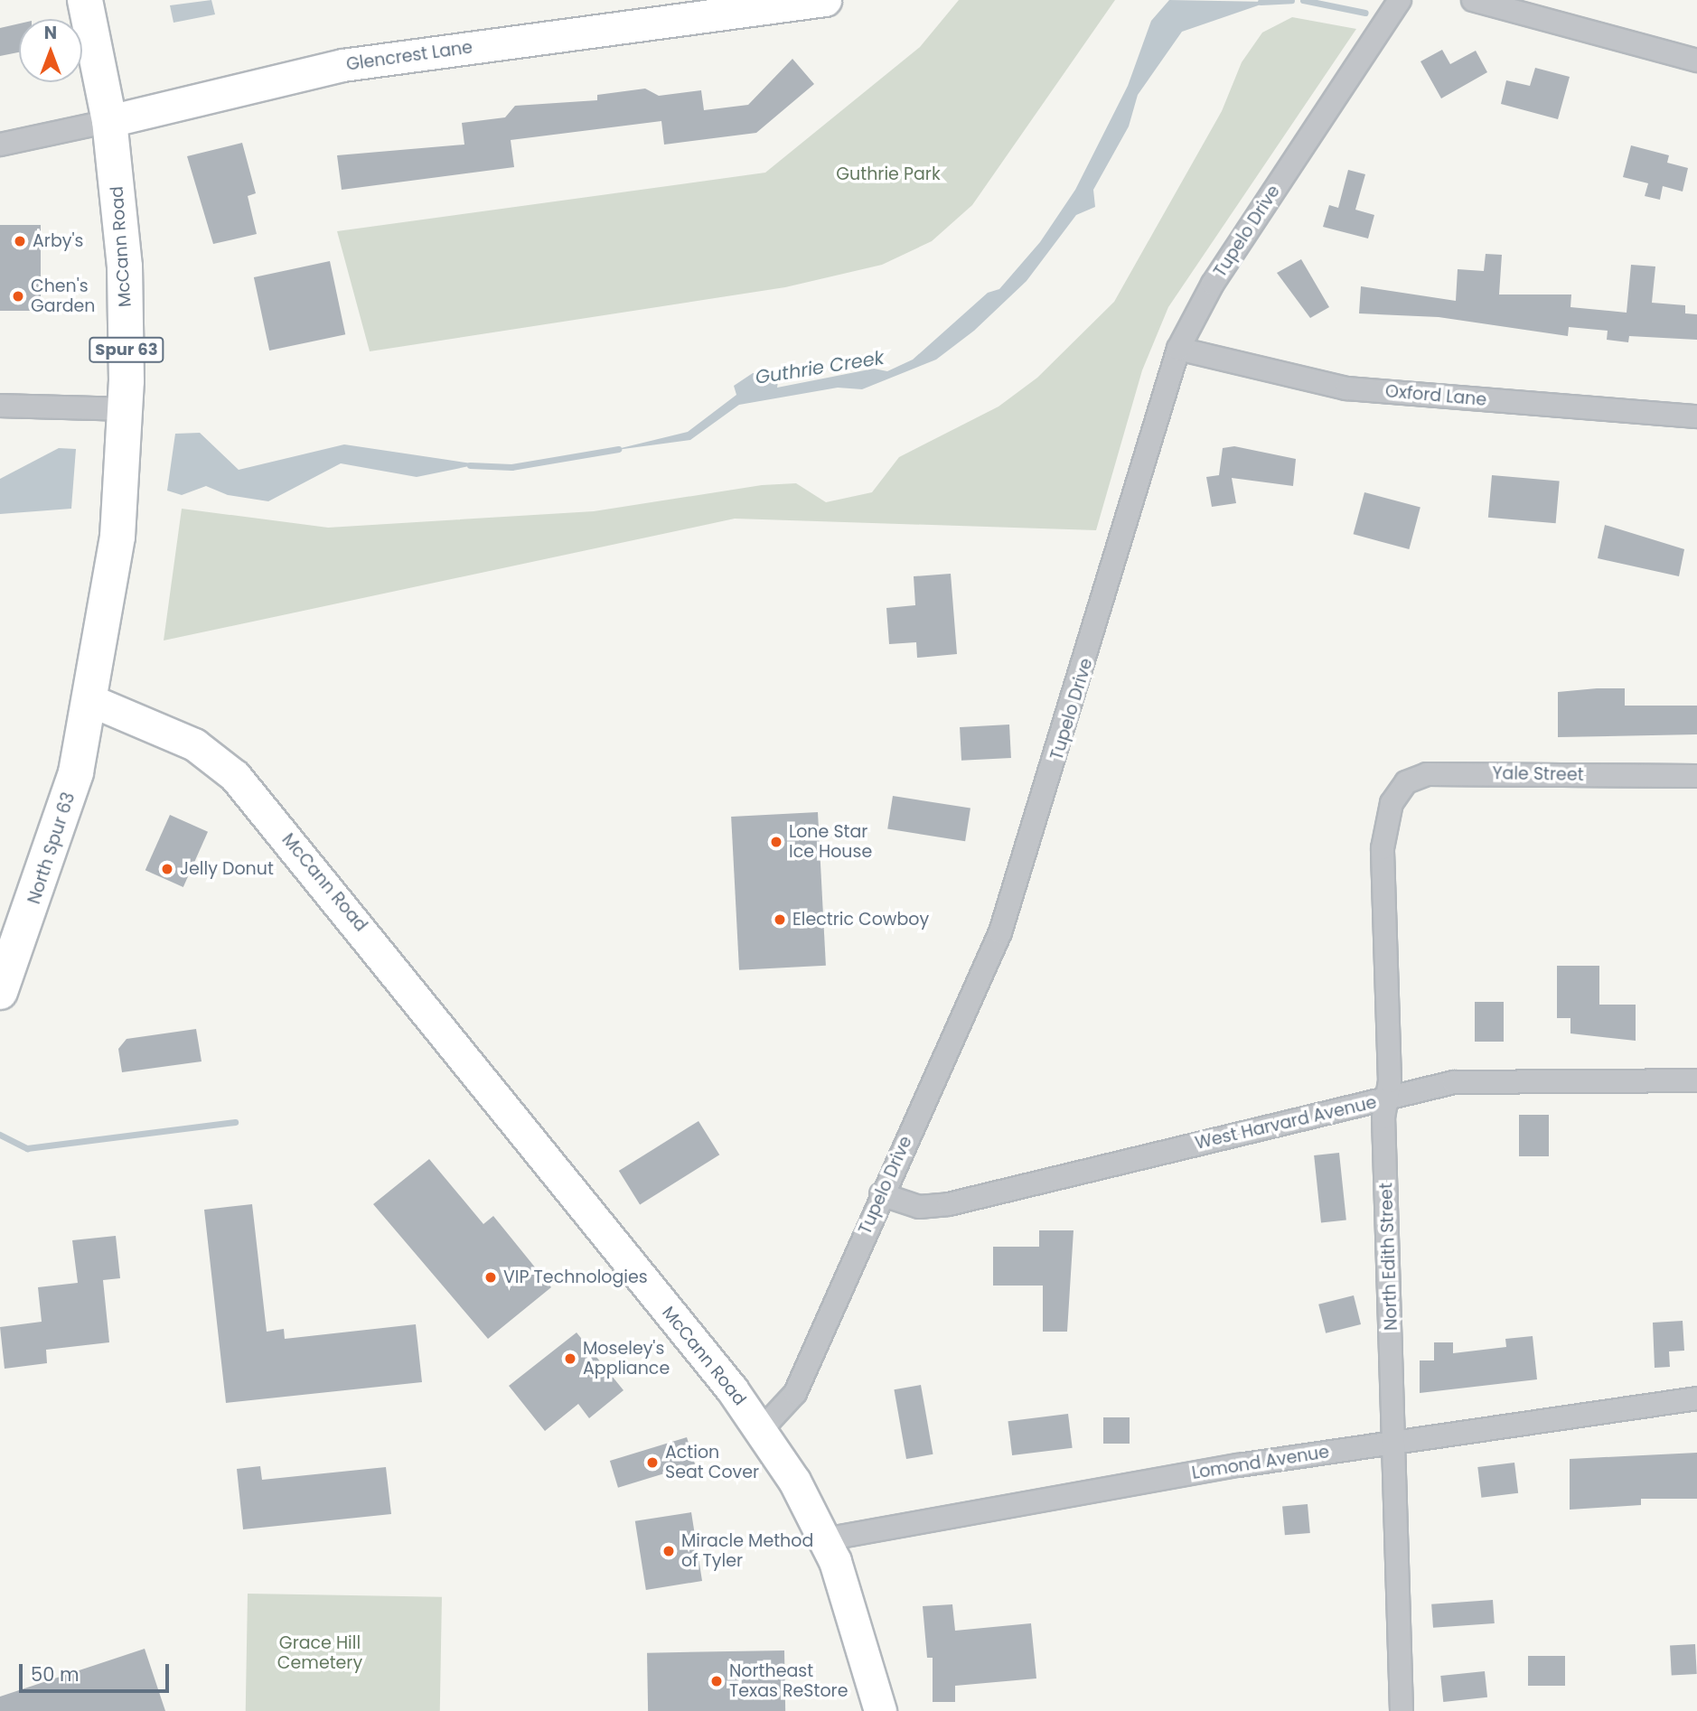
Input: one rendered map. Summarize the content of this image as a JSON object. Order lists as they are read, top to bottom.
{
  "streets": {
    "main road": ["McCann Road", "Spur 63", "North Spur 63"],
    "street": [
      "Glencrest Lane",
      "Tupelo Drive",
      "Oxford Lane",
      "Yale Street",
      "West Harvard Avenue",
      "North Edith Street",
      "Lomond Avenue"
    ]
  },
  "crossings": [
    ["Glencrest Lane", "McCann Road"],
    ["Tupelo Drive", "McCann Road"],
    ["Tupelo Drive", "Oxford Lane"],
    ["Tupelo Drive", "West Harvard Avenue"],
    ["McCann Road", "North Spur 63"],
    ["McCann Road", "Lomond Avenue"],
    ["Yale Street", "North Edith Street"],
    ["West Harvard Avenue", "North Edith Street"],
    ["North Edith Street", "Lomond Avenue"]
  ],
  "water": ["Guthrie Creek"],
  "parks": ["Guthrie Park", "Grace Hill Cemetery"],
  "places": [
    "Arby's",
    "Chen's Garden",
    "Lone Star Ice House",
    "Jelly Donut",
    "Electric Cowboy",
    "VIP Technologies",
    "Moseley's Appliance",
    "Action Seat Cover",
    "Miracle Method of Tyler",
    "Northeast Texas ReStore"
  ],
  "scale_bar": "50 m",
  "north": "top"
}
